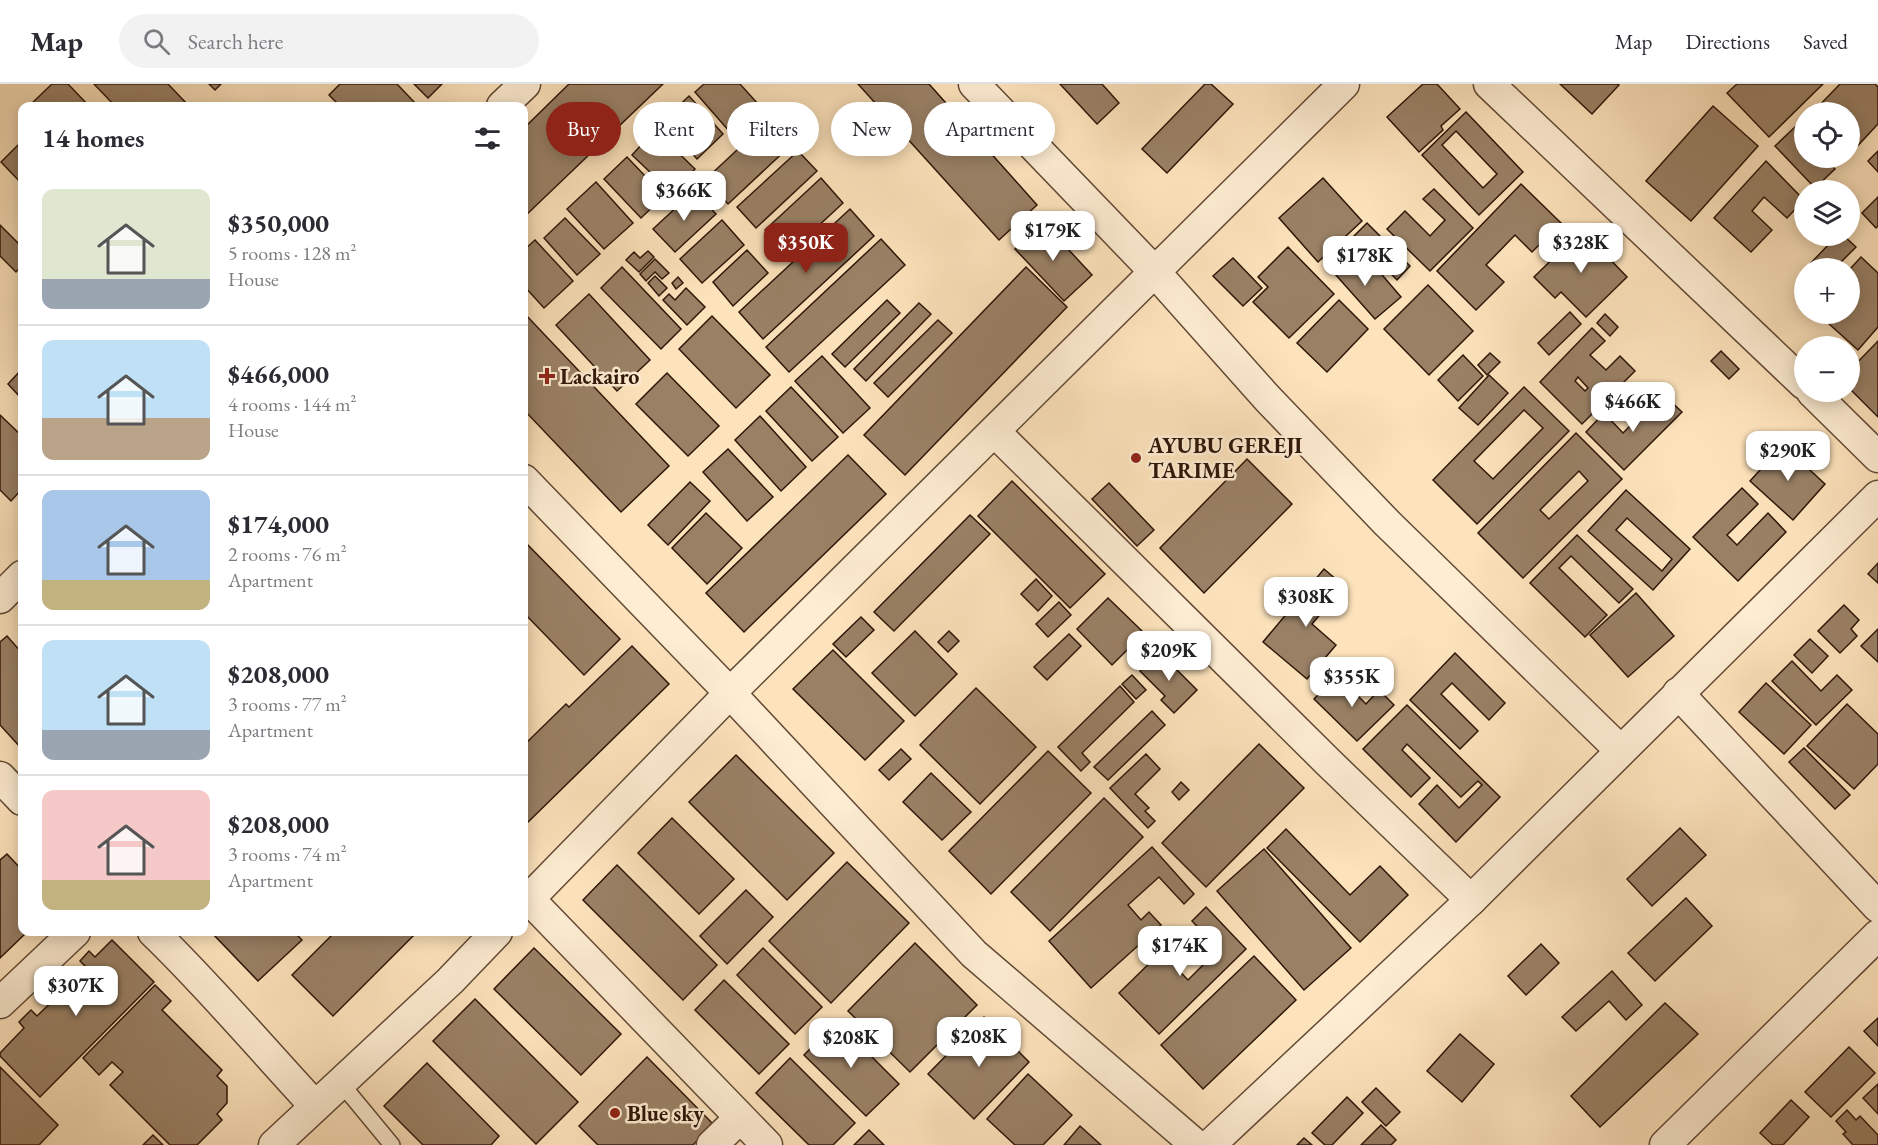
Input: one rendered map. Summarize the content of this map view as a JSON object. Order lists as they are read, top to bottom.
{
  "places": {
    "health": ["Lackairo"],
    "other": ["AYUBU GEREJI TARIME", "Blue sky"]
  },
  "page": {
    "header": "Map",
    "search": "Search here",
    "nav": ["Map", "Directions", "Saved"],
    "map_buttons": ["+", "−"],
    "chip": [
      "Buy",
      "Rent",
      "Filters",
      "New",
      "Apartment"
    ],
    "heading": "14 homes",
    "price": [
      "$366K",
      "$179K",
      "$350K",
      "$328K",
      "$178K",
      "$466K",
      "$290K",
      "$308K",
      "$209K",
      "$355K",
      "$174K",
      "$307K",
      "$208K",
      "$208K"
    ],
    "list": [
      {
        "name": "$350,000",
        "note": "5 rooms · 128 m² · House"
      },
      {
        "name": "$466,000",
        "note": "4 rooms · 144 m² · House"
      },
      {
        "name": "$174,000",
        "note": "2 rooms · 76 m² · Apartment"
      },
      {
        "name": "$208,000",
        "note": "3 rooms · 77 m² · Apartment"
      },
      {
        "name": "$208,000",
        "note": "3 rooms · 74 m² · Apartment"
      }
    ]
  }
}
